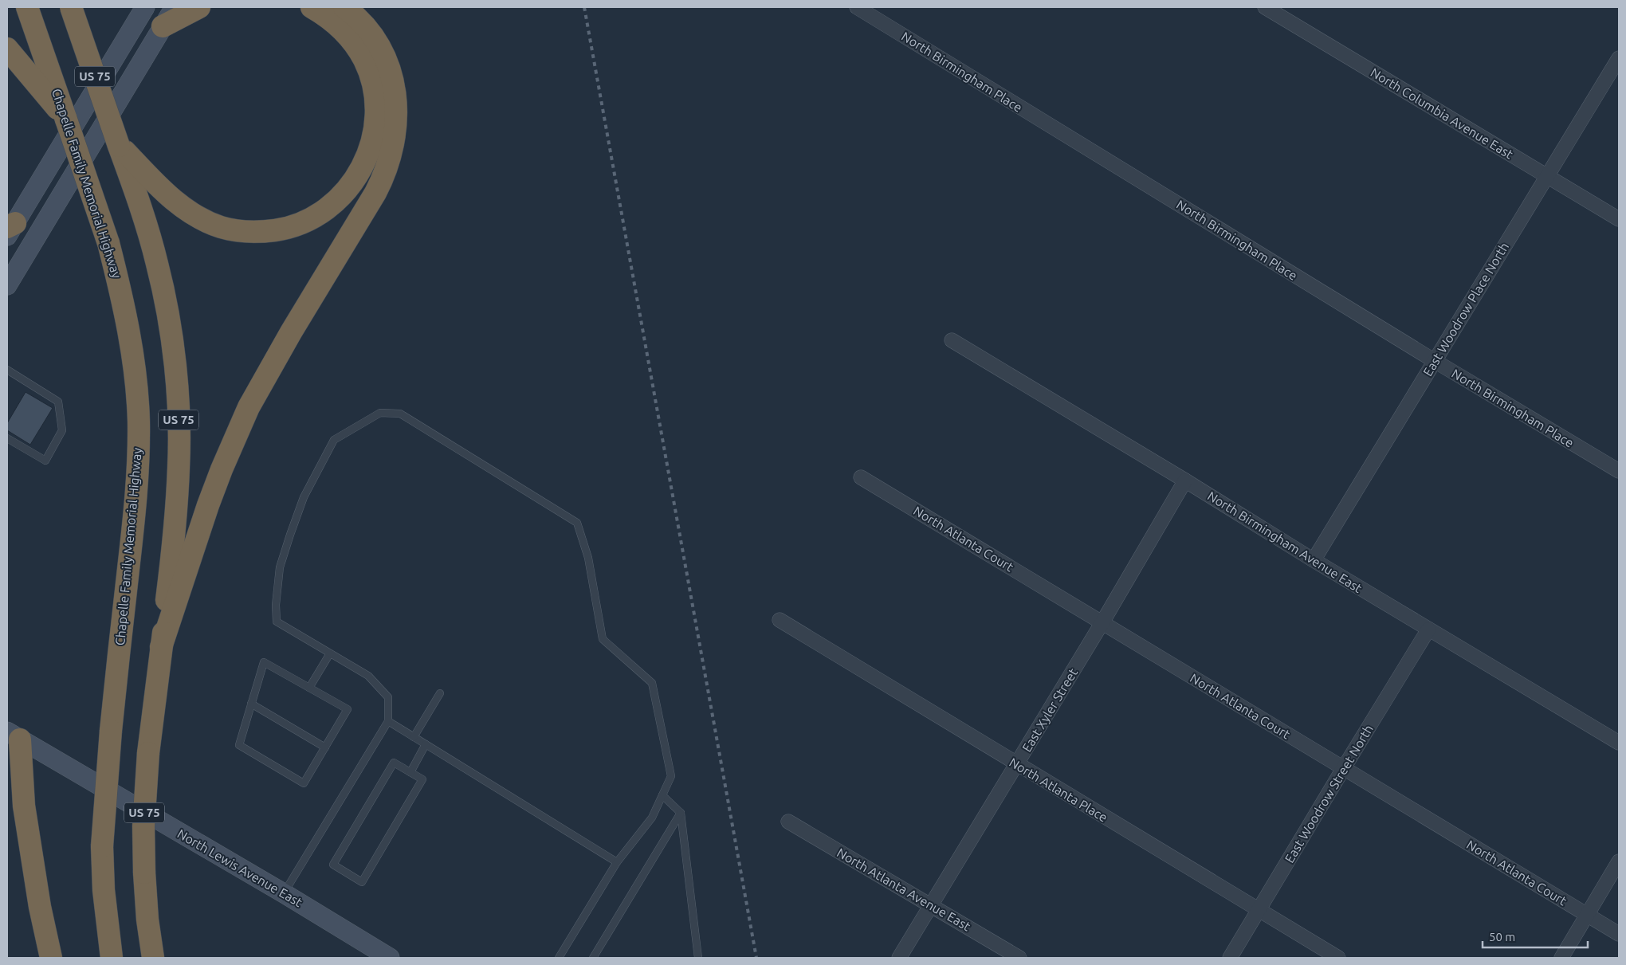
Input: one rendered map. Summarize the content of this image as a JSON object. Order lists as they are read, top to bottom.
{
  "streets": {
    "highway": ["US 75", "Chapelle Family Memorial Highway"],
    "main road": ["North Lewis Avenue East"],
    "street": [
      "North Birmingham Place",
      "North Columbia Avenue East",
      "East Woodrow Place North",
      "North Atlanta Court",
      "North Birmingham Avenue East",
      "East Xyler Street",
      "North Atlanta Place",
      "East Woodrow Street North",
      "North Atlanta Avenue East"
    ]
  },
  "crossings": [
    ["North Birmingham Place", "East Woodrow Place North"],
    ["North Columbia Avenue East", "East Woodrow Place North"],
    ["East Woodrow Place North", "North Birmingham Avenue East"],
    ["North Atlanta Court", "East Xyler Street"],
    ["North Atlanta Court", "East Woodrow Street North"],
    ["North Birmingham Avenue East", "East Xyler Street"],
    ["North Birmingham Avenue East", "East Woodrow Street North"],
    ["East Xyler Street", "North Atlanta Place"],
    ["East Xyler Street", "North Atlanta Avenue East"],
    ["North Atlanta Place", "East Woodrow Street North"]
  ],
  "scale_bar": "50 m"
}
